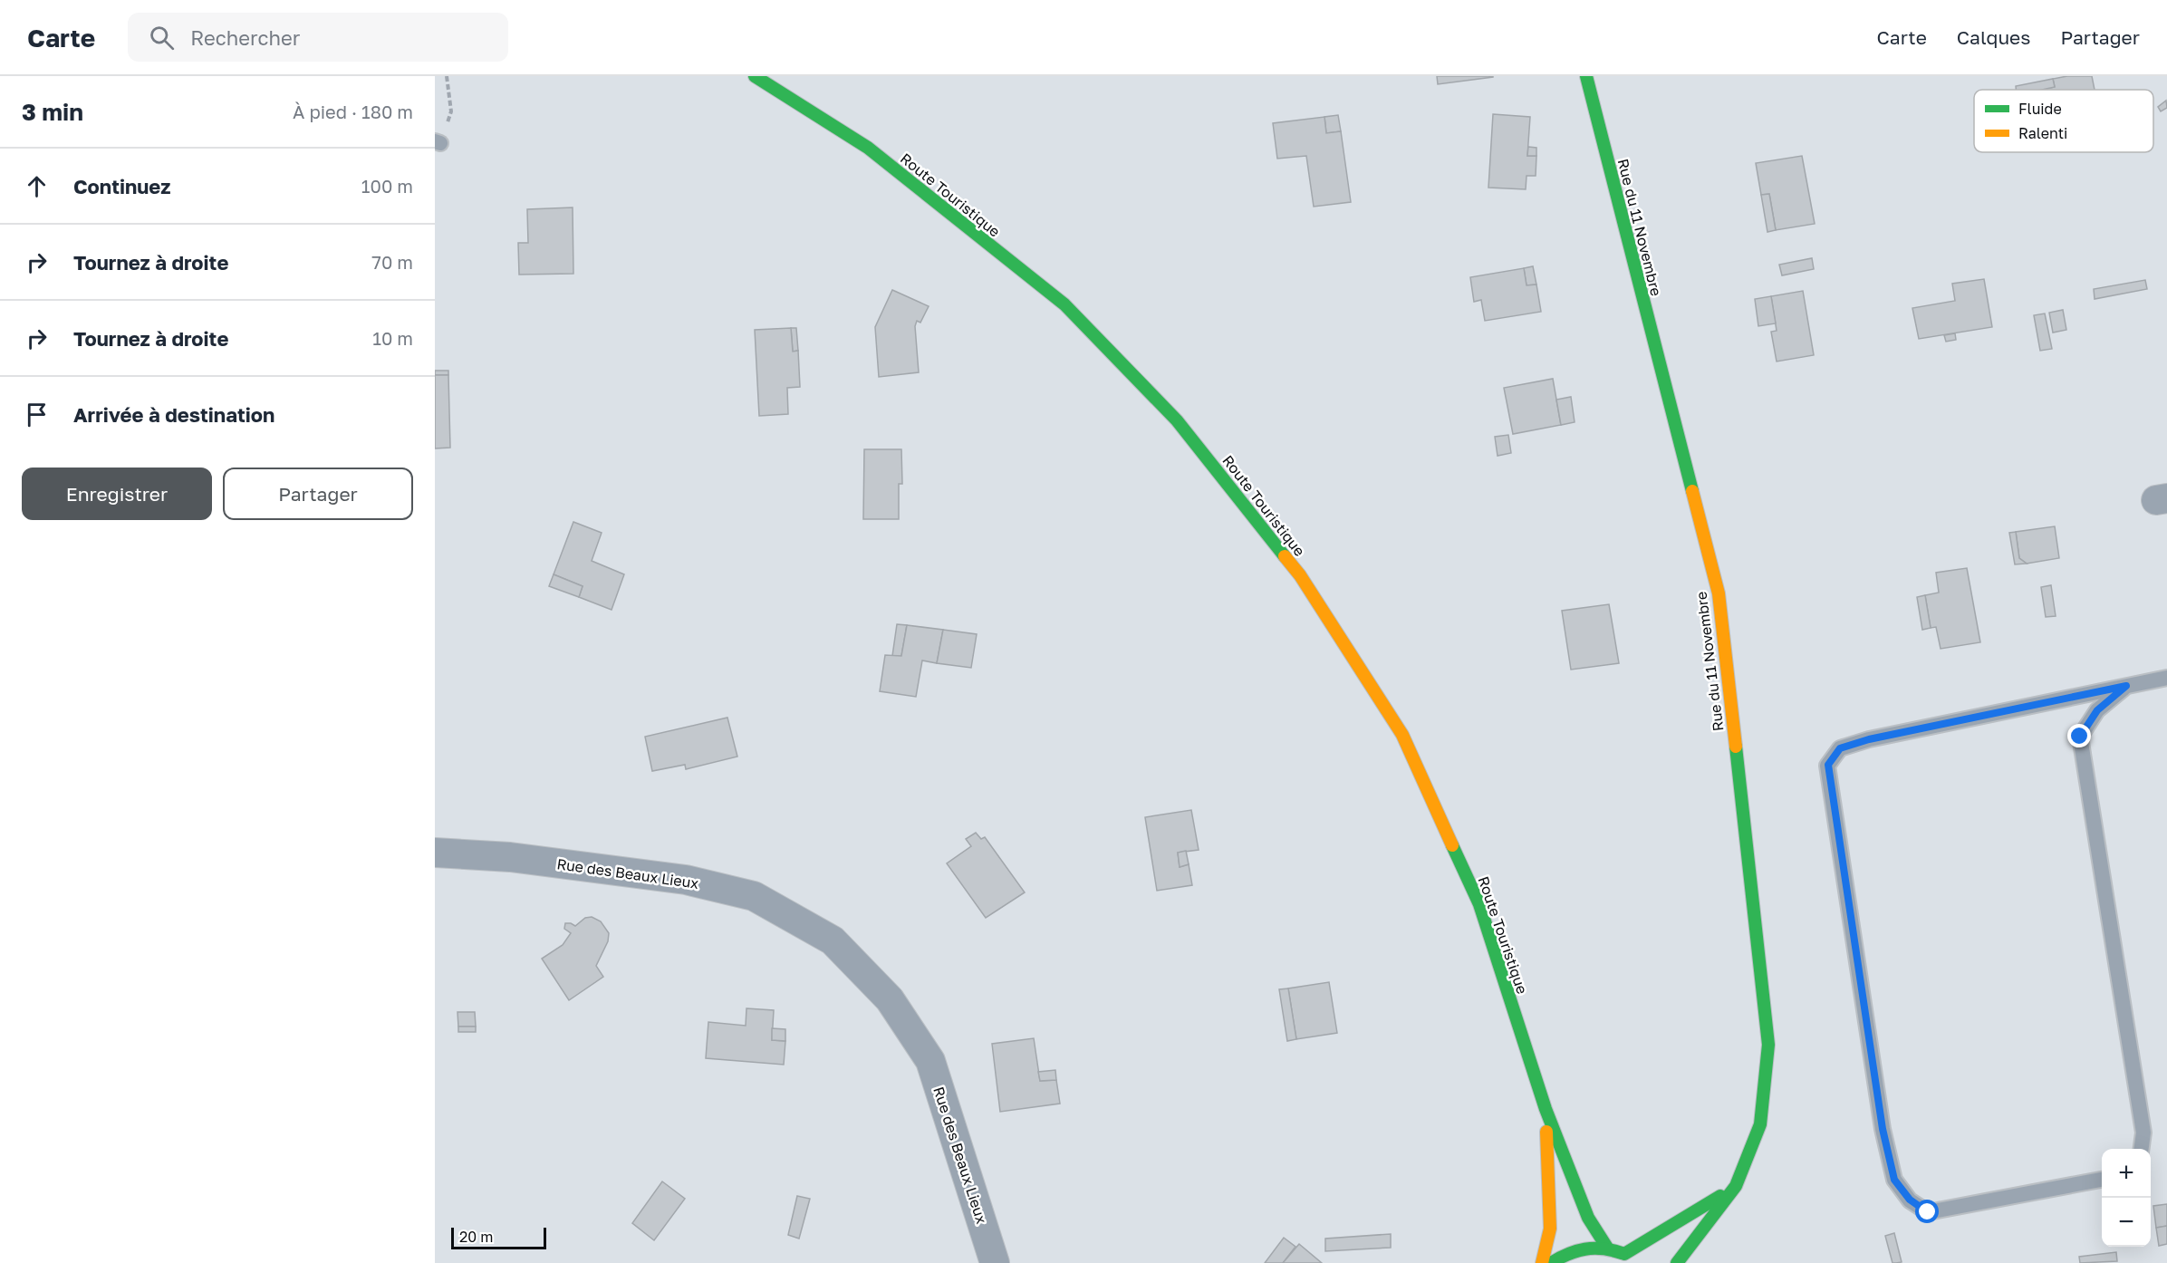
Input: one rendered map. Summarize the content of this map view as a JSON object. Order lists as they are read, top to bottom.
{
  "streets": {
    "street": ["Route Touristique", "Rue du 11 Novembre", "Rue des Beaux Lieux"]
  },
  "legend": ["Fluide", "Ralenti"],
  "scale_bar": "20 m",
  "page": {
    "header": "Carte",
    "search": "Rechercher",
    "nav": ["Carte", "Calques", "Partager"],
    "heading": ["3 min", "À pied · 180 m"],
    "list": [
      ["Continuez", "100 m"],
      ["Tournez à droite", "70 m"],
      ["Tournez à droite", "10 m"],
      "Arrivée à destination"
    ],
    "buttons": ["Enregistrer", "Partager"],
    "map_buttons": ["+", "−"],
    "scale": "20 m"
  }
}
